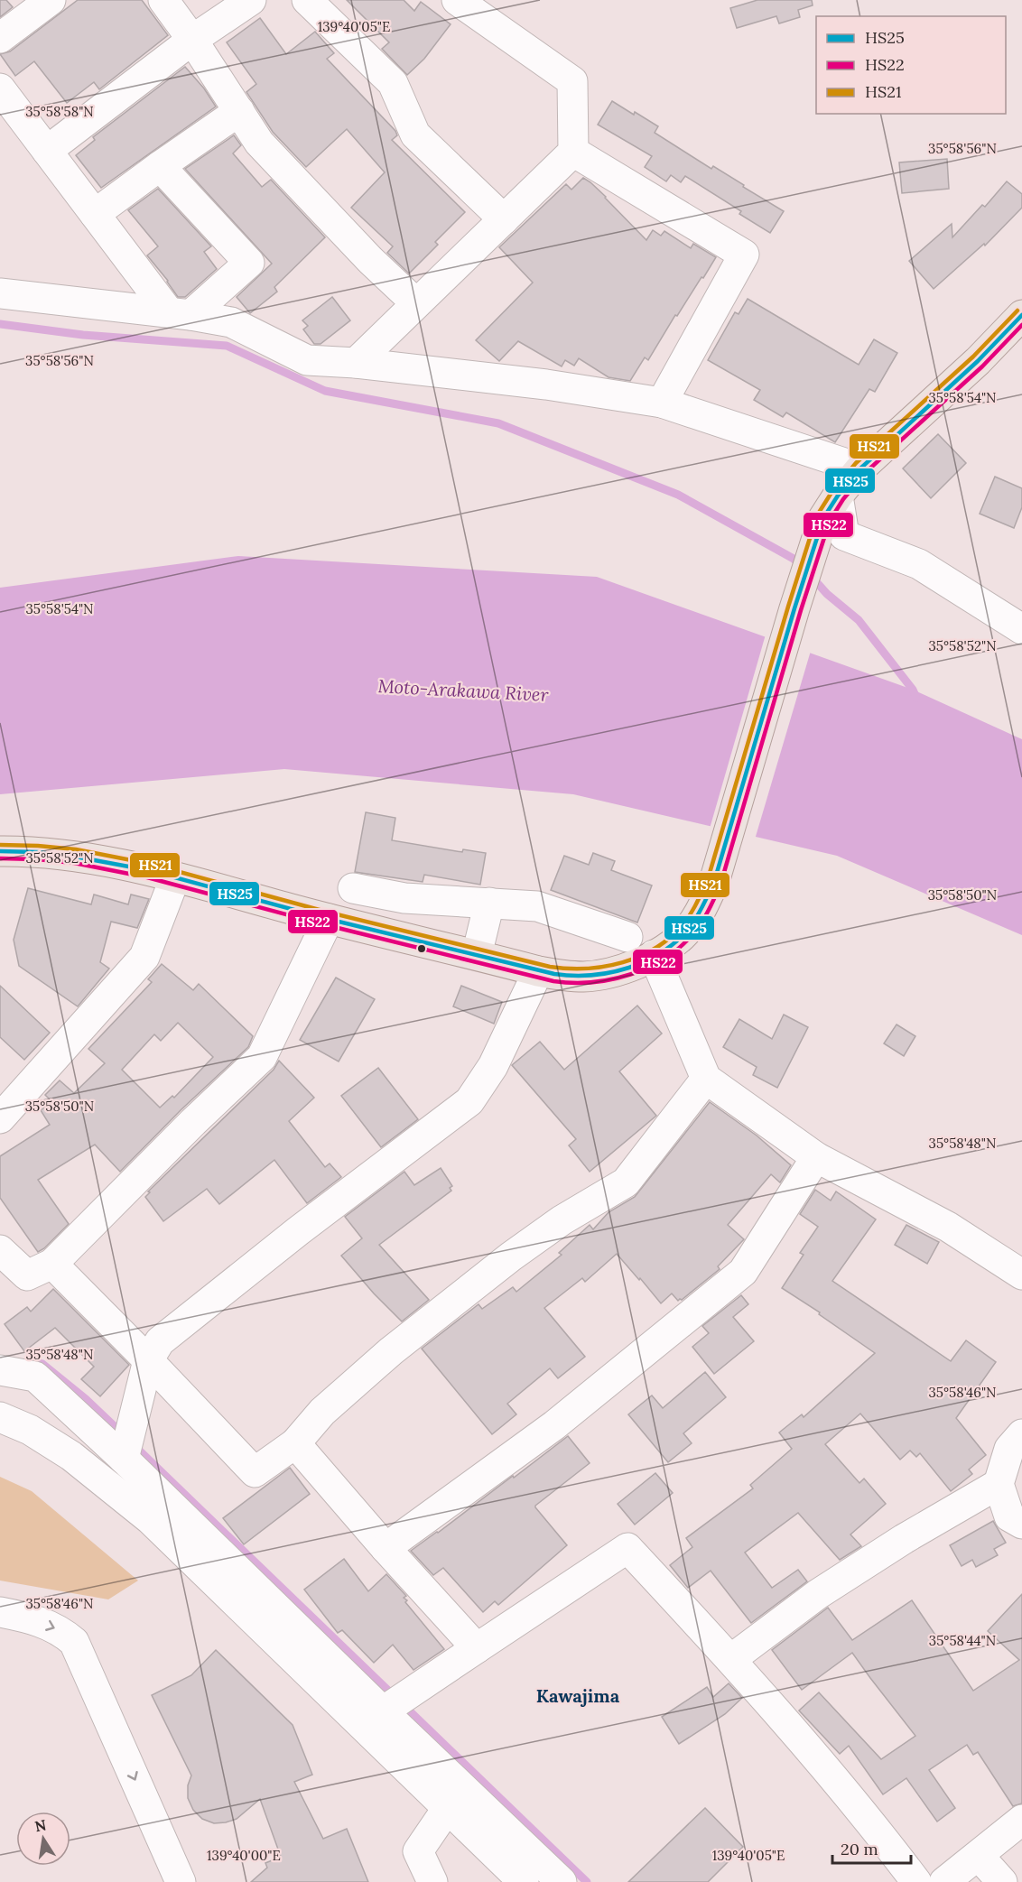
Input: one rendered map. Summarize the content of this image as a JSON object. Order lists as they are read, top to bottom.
{
  "districts": ["Kawajima"],
  "water": ["Moto-Arakawa River"],
  "lines": ["transit line HS21", "transit line HS25", "transit line HS22"],
  "legend": ["HS25", "HS22", "HS21"],
  "scale_bar": "20 m",
  "north": "top",
  "coordinates": [
    "139°40'05\"E",
    "35°58'58\"N",
    "35°58'56\"N",
    "35°58'54\"N",
    "35°58'52\"N",
    "35°58'50\"N",
    "35°58'48\"N",
    "35°58'46\"N",
    "35°58'44\"N",
    "139°40'00\"E"
  ]
}
